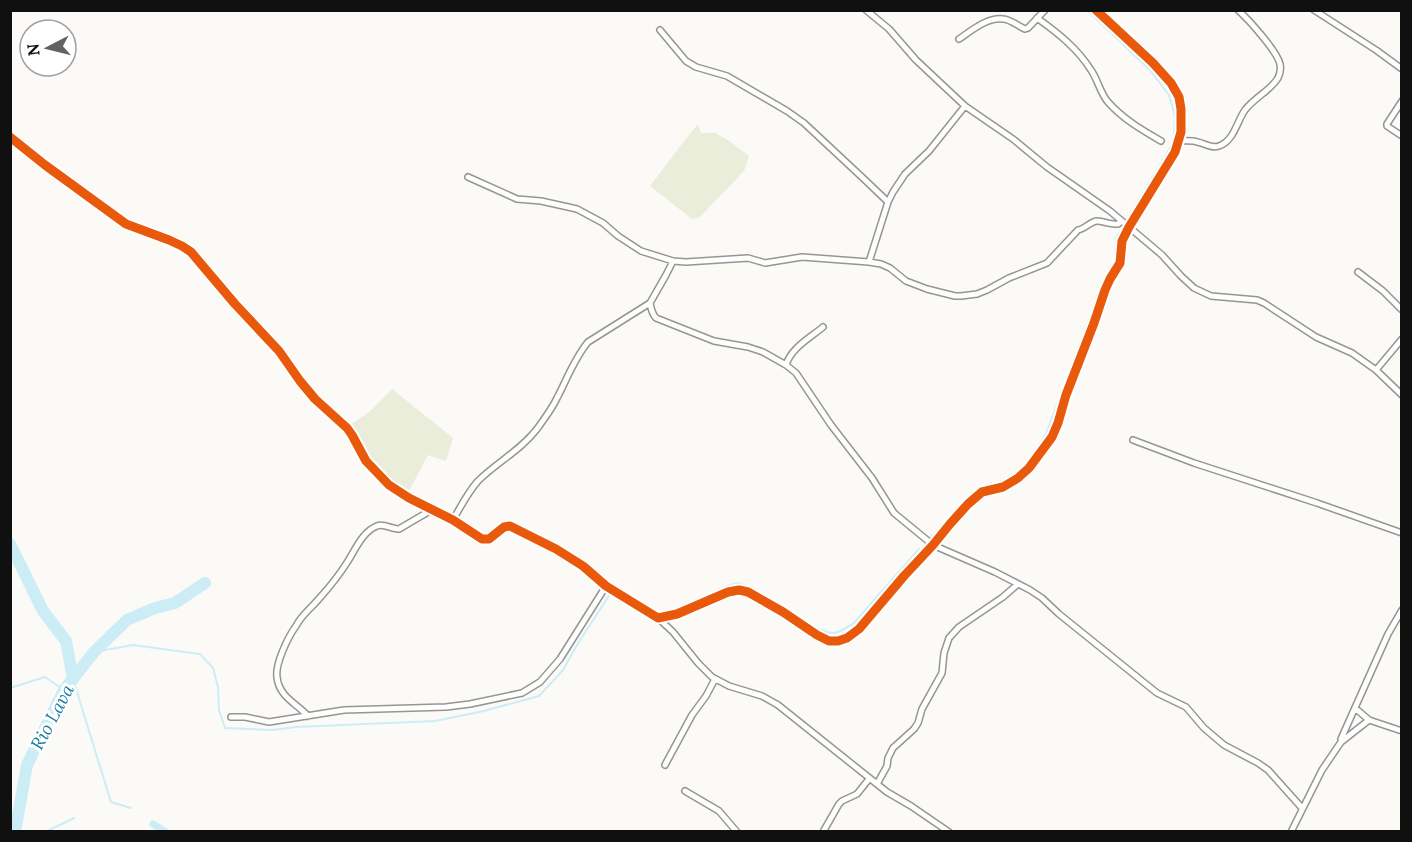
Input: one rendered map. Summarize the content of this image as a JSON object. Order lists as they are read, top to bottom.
{
  "water": ["Rio Lava"],
  "north": "left"
}
